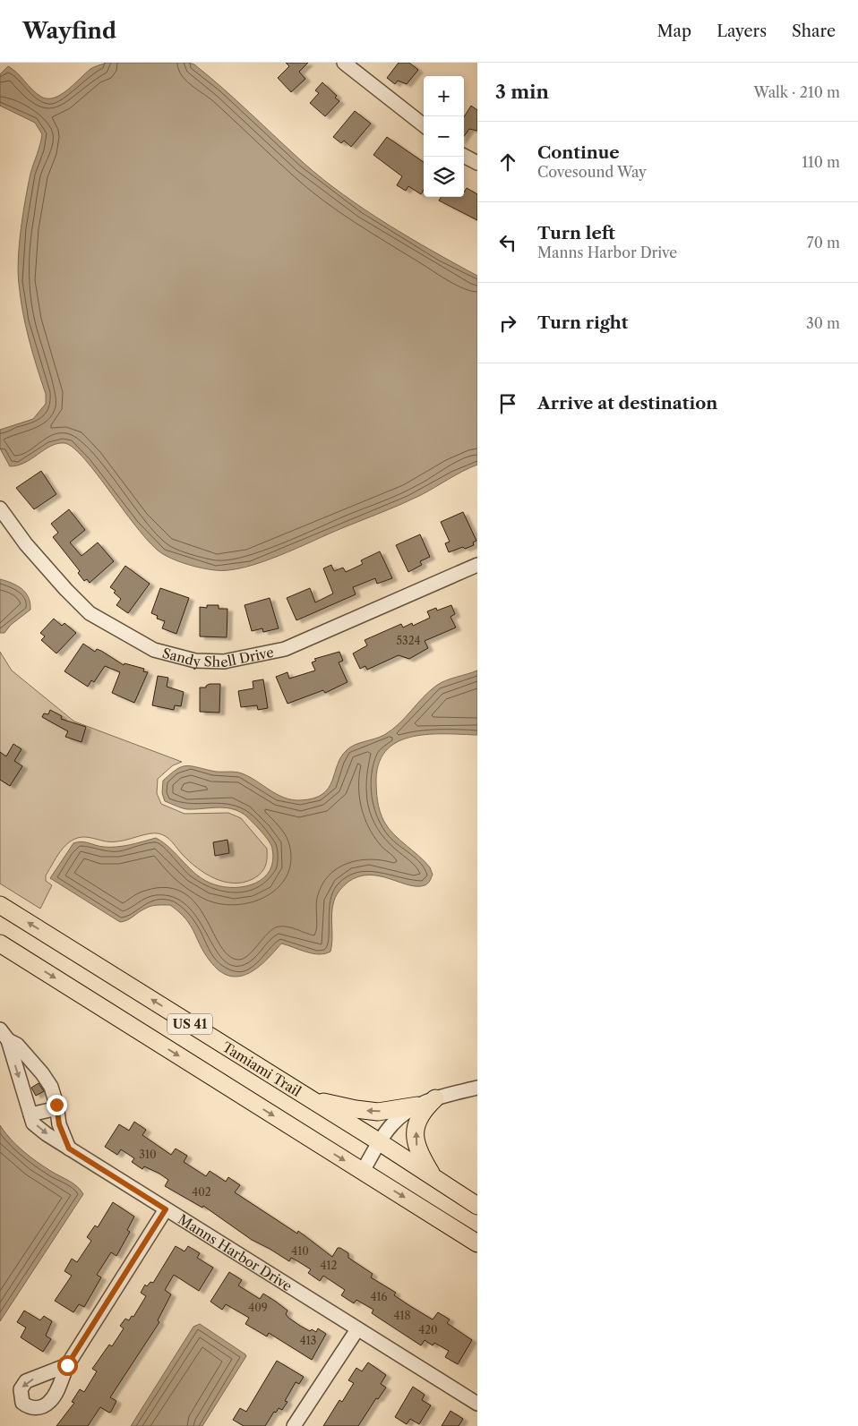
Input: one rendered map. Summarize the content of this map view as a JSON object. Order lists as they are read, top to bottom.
{
  "streets": {
    "main road": ["US 41", "Tamiami Trail"],
    "street": ["Sandy Shell Drive", "Manns Harbor Drive"]
  },
  "house_numbers": [
    "5324",
    "310",
    "402",
    "410",
    "412",
    "416",
    "409",
    "418",
    "420",
    "413"
  ],
  "page": {
    "header": "Wayfind",
    "nav": ["Map", "Layers", "Share"],
    "heading": ["3 min", "Walk · 210 m"],
    "map_buttons": ["+", "−"],
    "list": [
      ["Continue", "Covesound Way", "110 m"],
      ["Turn left", "Manns Harbor Drive", "70 m"],
      ["Turn right", "30 m"],
      "Arrive at destination"
    ]
  }
}
